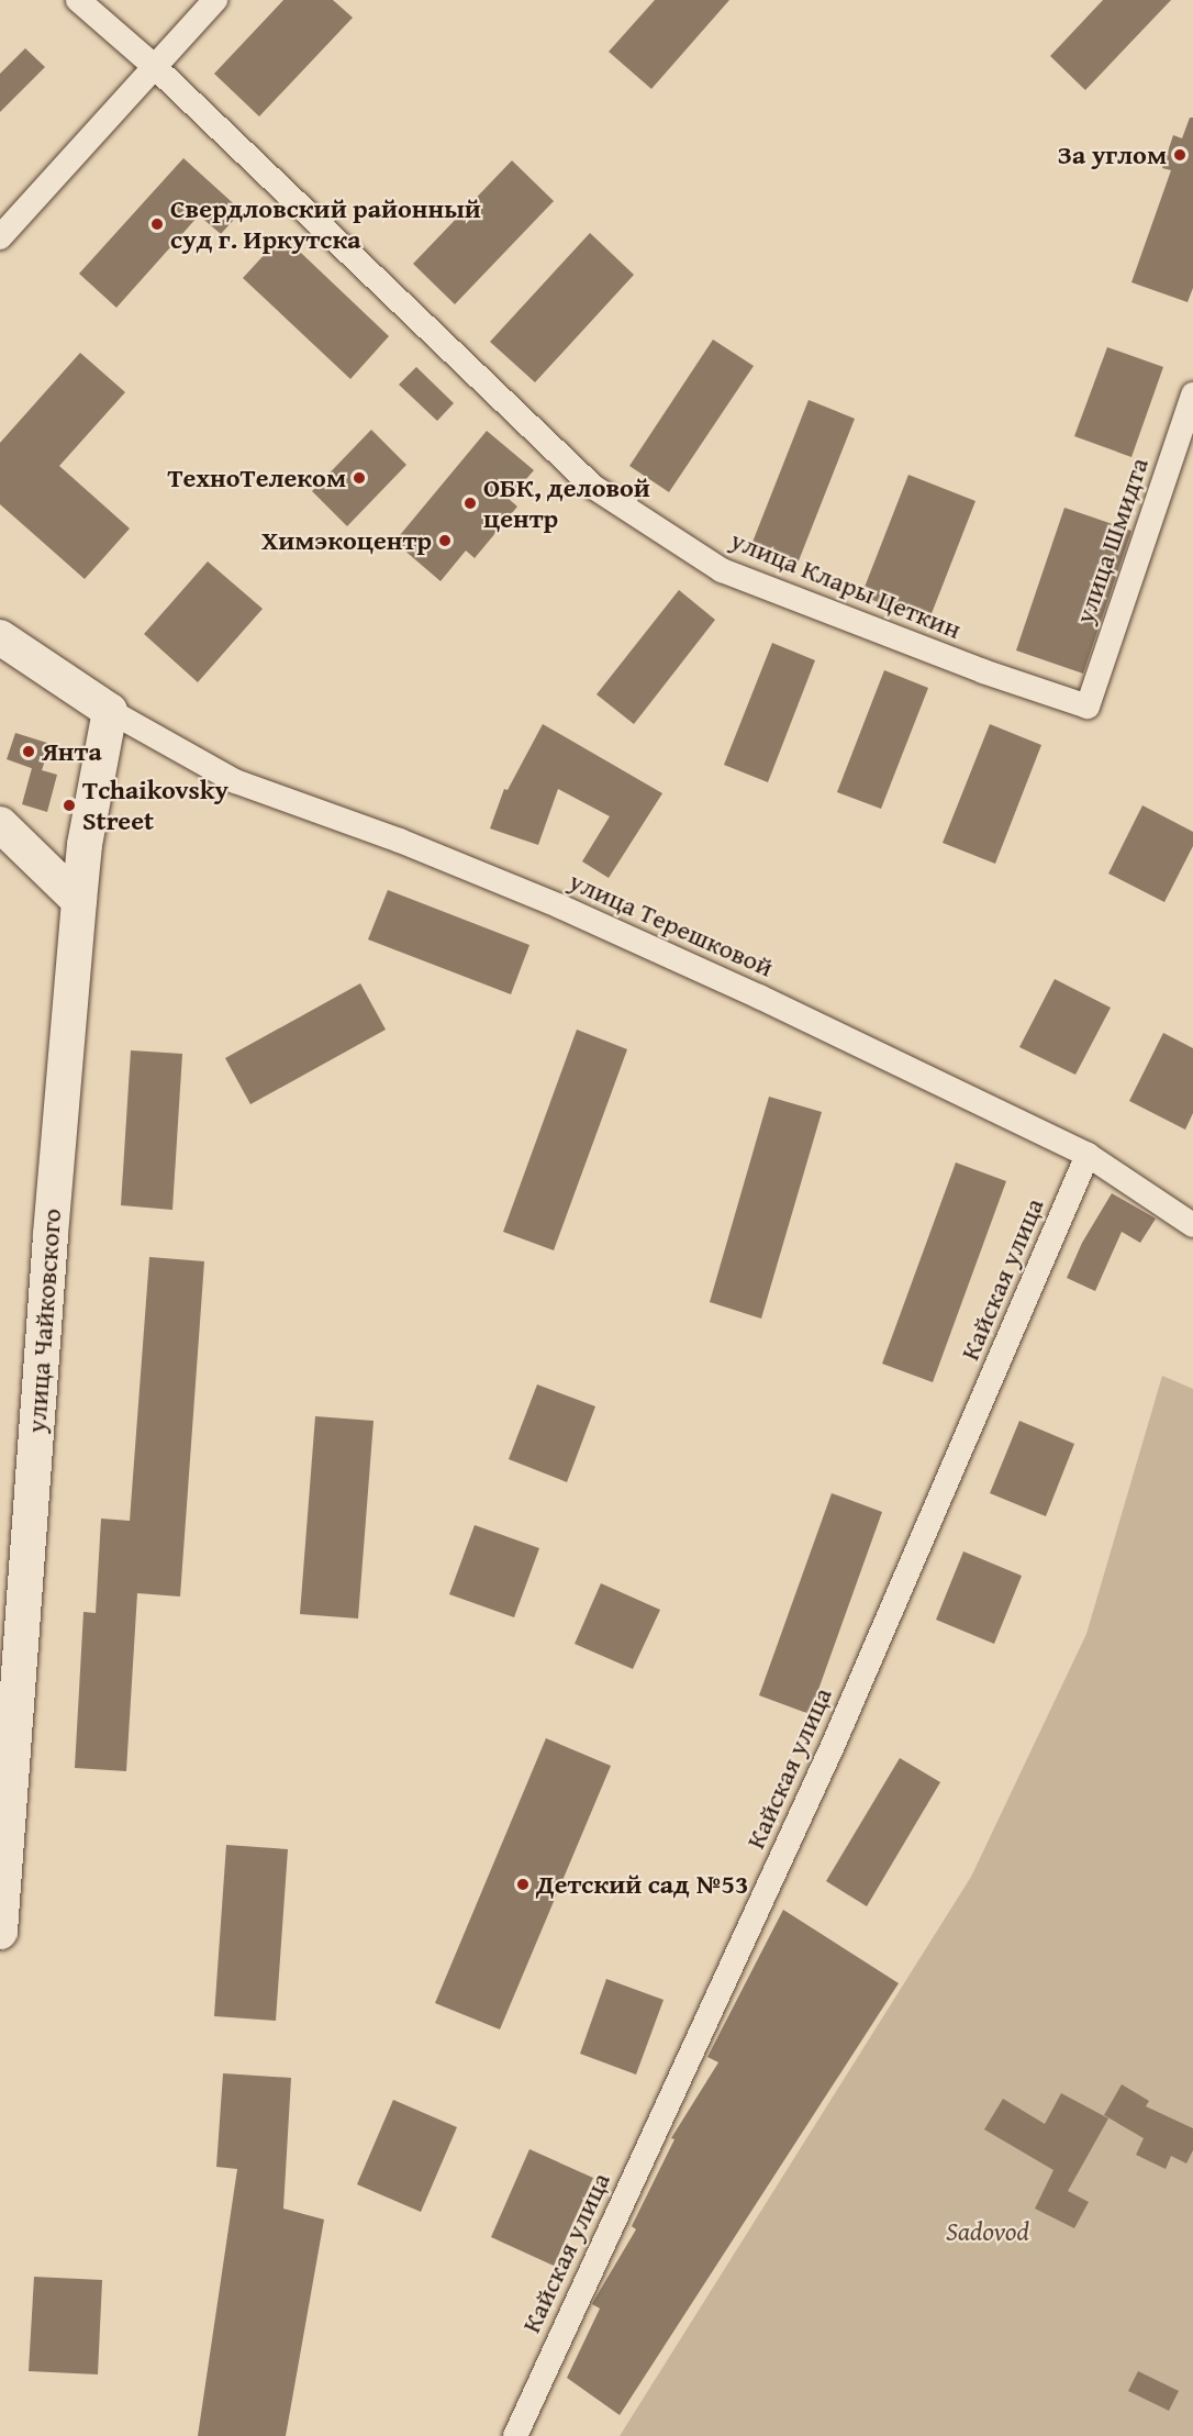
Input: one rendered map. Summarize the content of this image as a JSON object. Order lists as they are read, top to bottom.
{
  "streets": {
    "street": [
      "улица Шмидта",
      "улица Клары Цеткин",
      "улица Терешковой",
      "Кайская улица",
      "улица Чайковского"
    ]
  },
  "crossings": [
    ["улица Шмидта", "улица Клары Цеткин"],
    ["улица Терешковой", "Кайская улица"],
    ["улица Терешковой", "улица Чайковского"]
  ],
  "parks": ["Sadovod"],
  "places": [
    "За углом",
    "Свердловский районный суд г. Иркутска",
    "ТехноТелеком",
    "ОБК, деловой центр",
    "Химэкоцентр",
    "Янта",
    "Tchaikovsky Street",
    "Детский сад №53"
  ]
}
